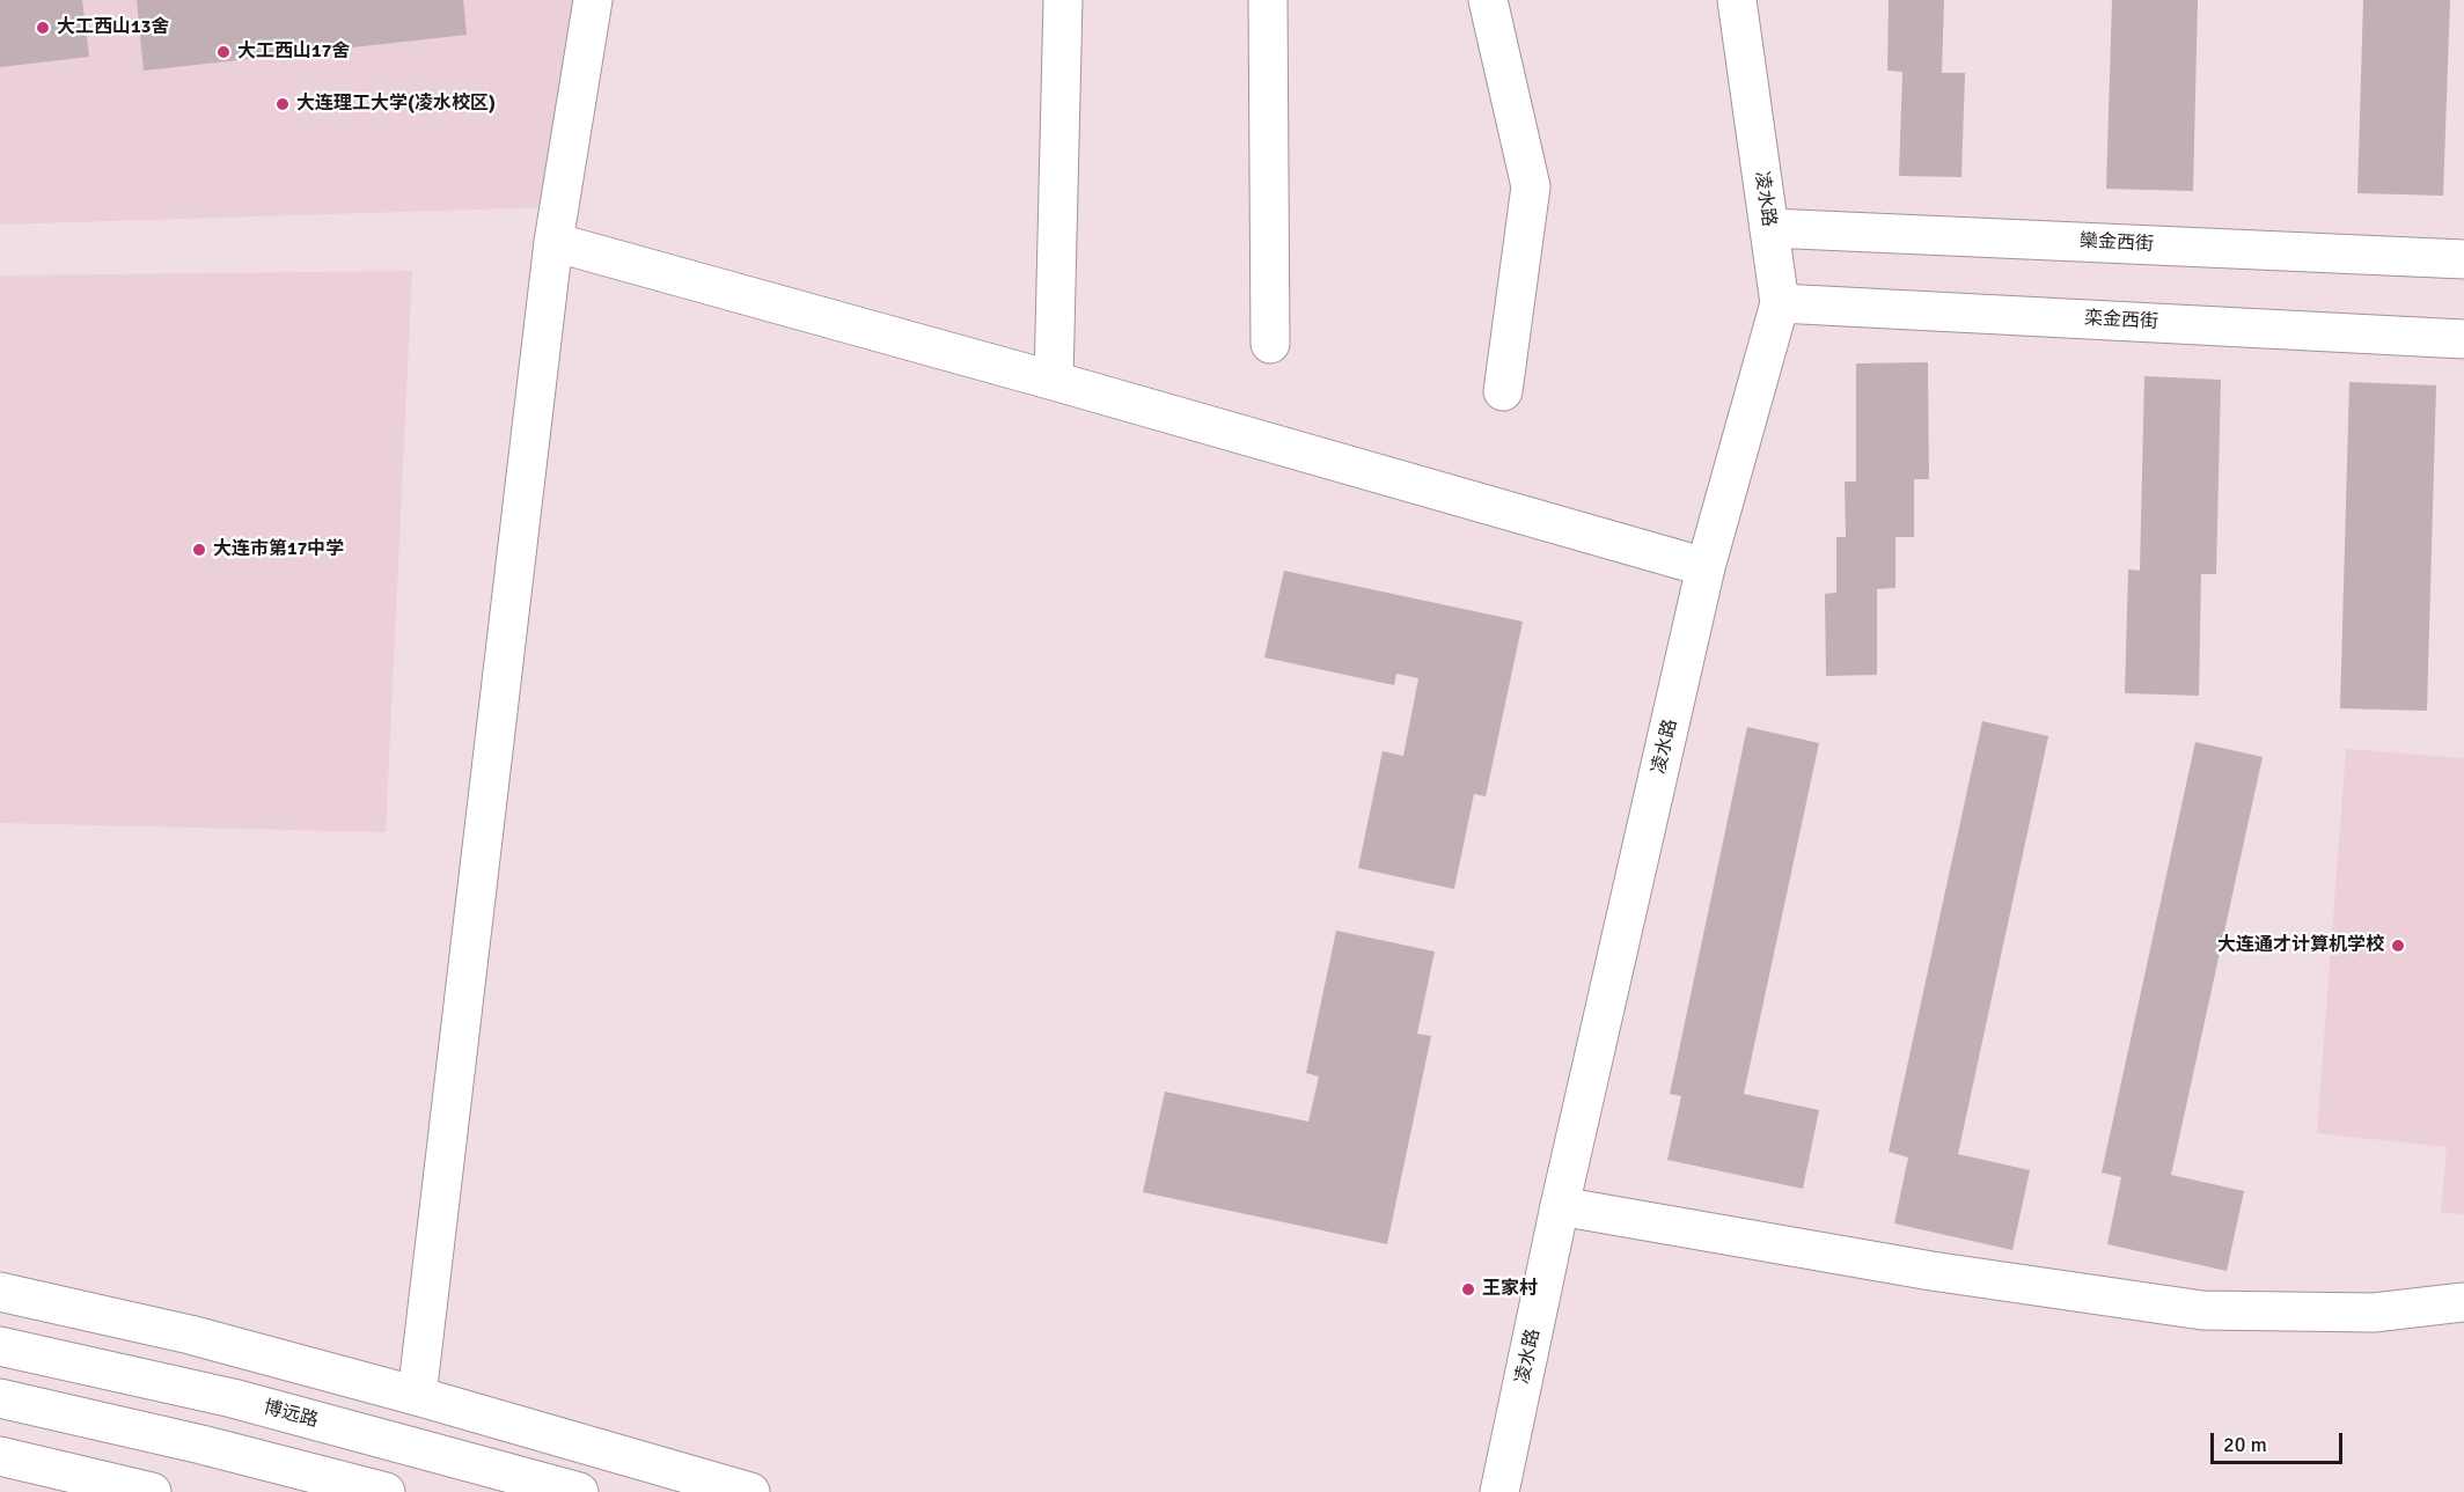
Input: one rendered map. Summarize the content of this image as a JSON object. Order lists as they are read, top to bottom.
{
  "streets": {
    "street": [
      "凌水路",
      "欒金西街",
      "栾金西街",
      "博远路"
    ]
  },
  "crossings": [
    ["凌水路", "欒金西街"],
    ["凌水路", "栾金西街"]
  ],
  "places": [
    "大工西山13舍",
    "大工西山17舍",
    "大连理工大学(凌水校区)",
    "大连市第17中学",
    "大连通才计算机学校",
    "王家村"
  ],
  "scale_bar": "20 m"
}
